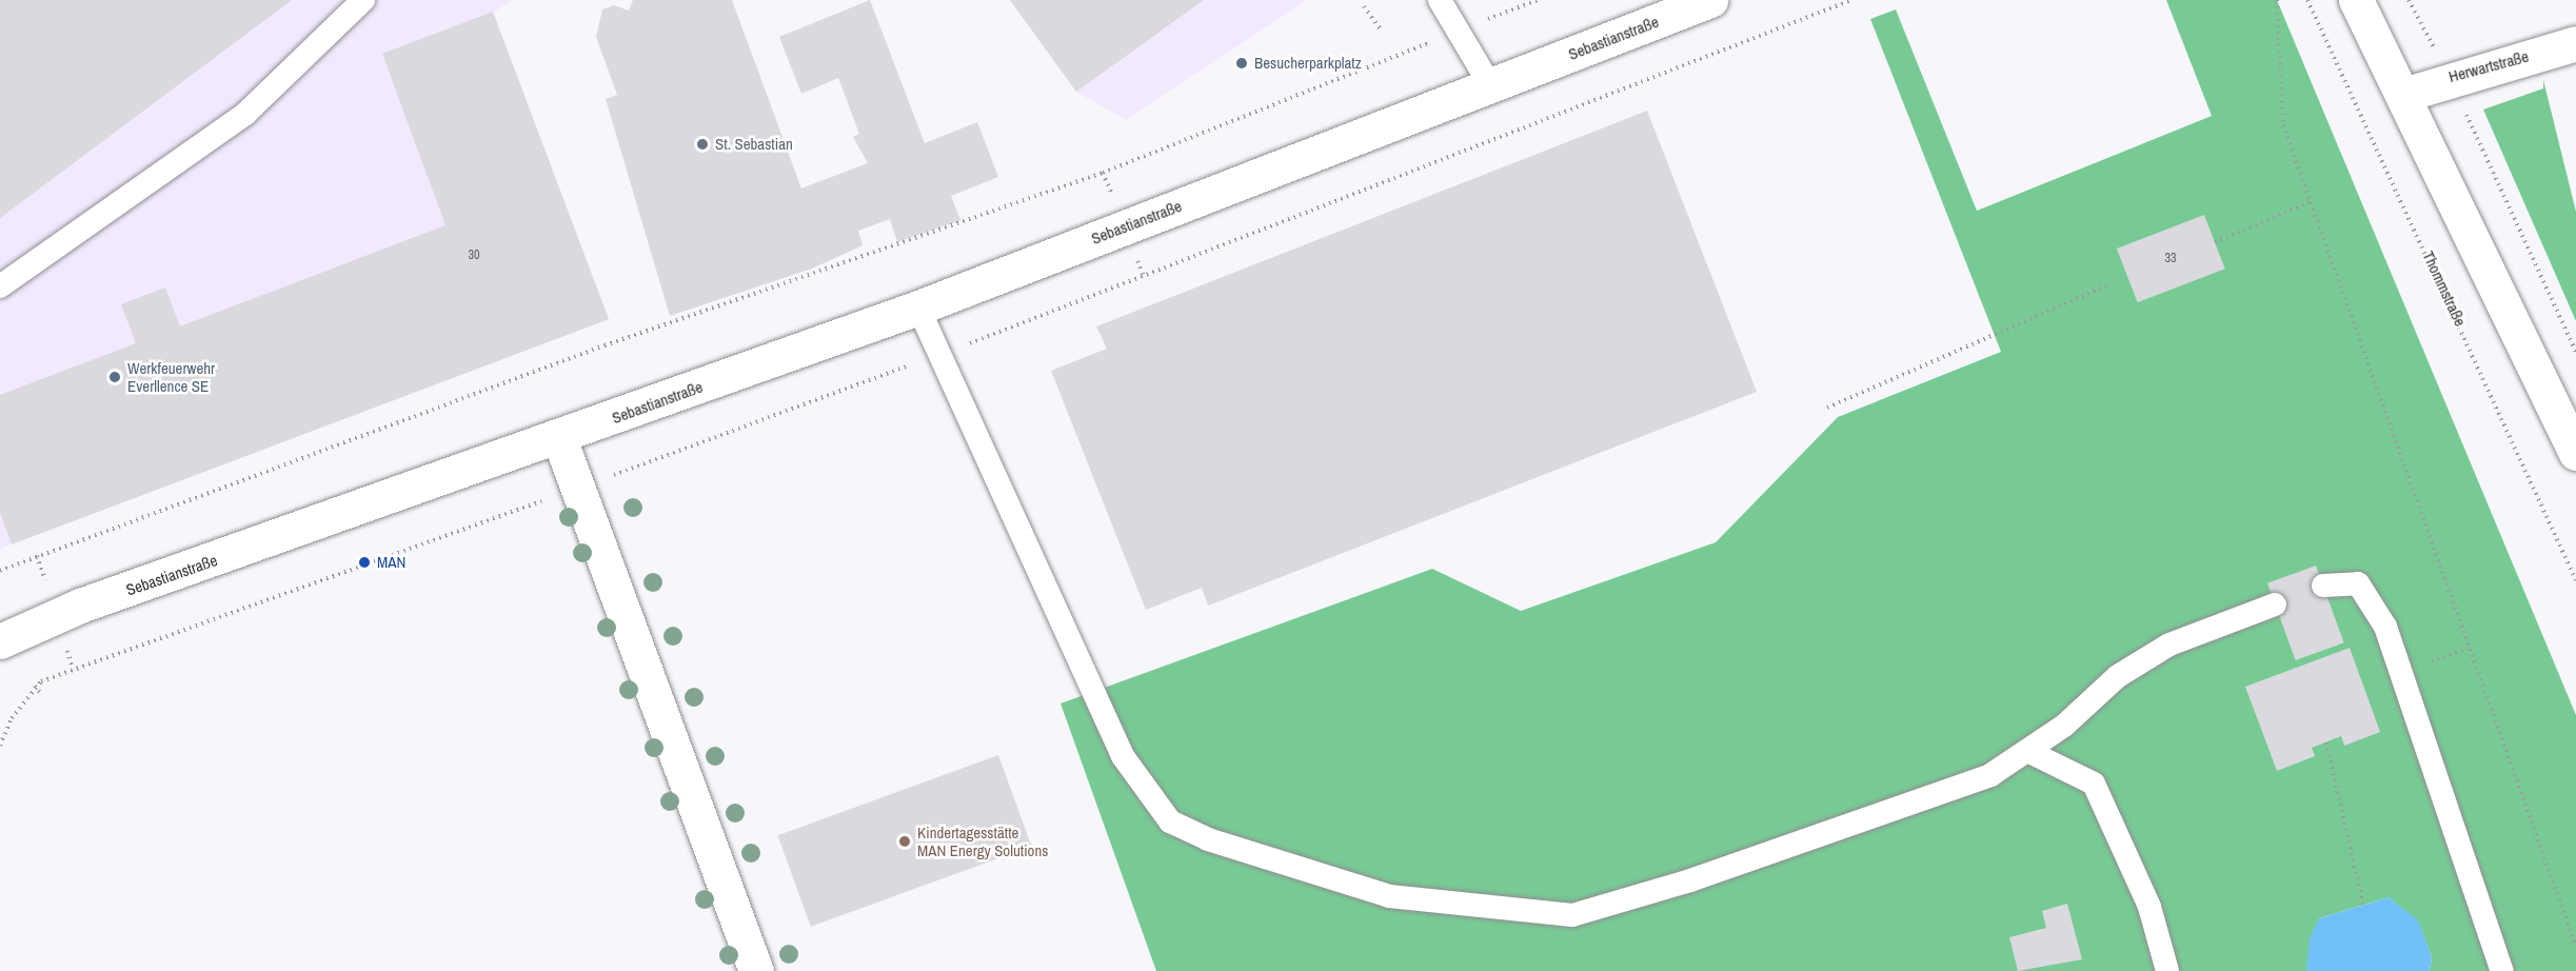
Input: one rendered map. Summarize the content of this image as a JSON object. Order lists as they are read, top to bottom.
{
  "streets": {
    "main road": ["Sebastianstraße", "Herwartstraße"],
    "path": ["Thommstraße"]
  },
  "places": [
    "Besucherparkplatz",
    "St. Sebastian",
    "Werkfeuerwehr Everllence SE",
    "MAN",
    "Kindertagesstätte MAN Energy Solutions"
  ],
  "house_numbers": ["30", "33"]
}
